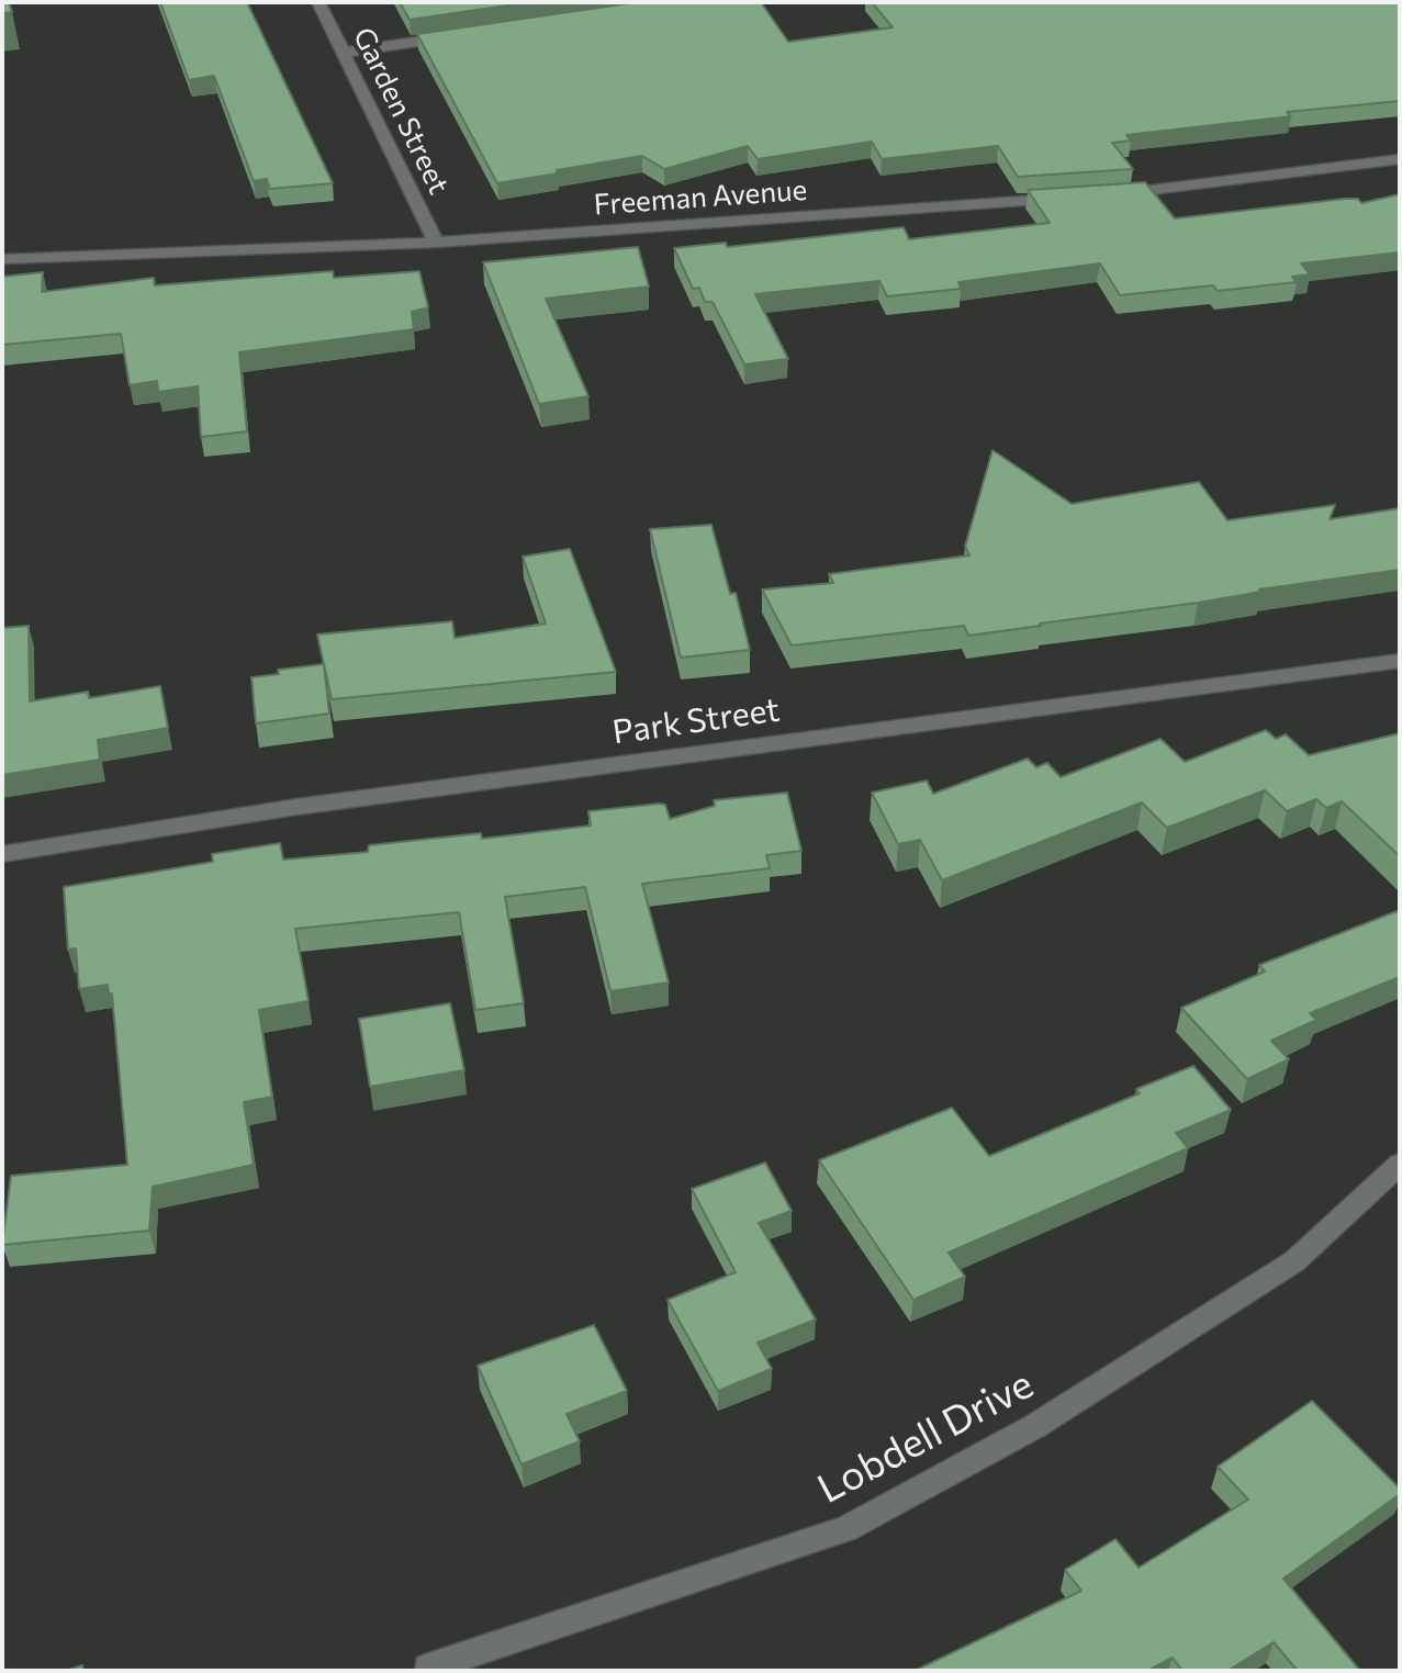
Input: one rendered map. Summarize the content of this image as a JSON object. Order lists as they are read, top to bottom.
{
  "streets": {
    "street": [
      "Garden Street",
      "Freeman Avenue",
      "Park Street",
      "Lobdell Drive"
    ]
  },
  "crossings": [
    ["Garden Street", "Freeman Avenue"]
  ]
}
